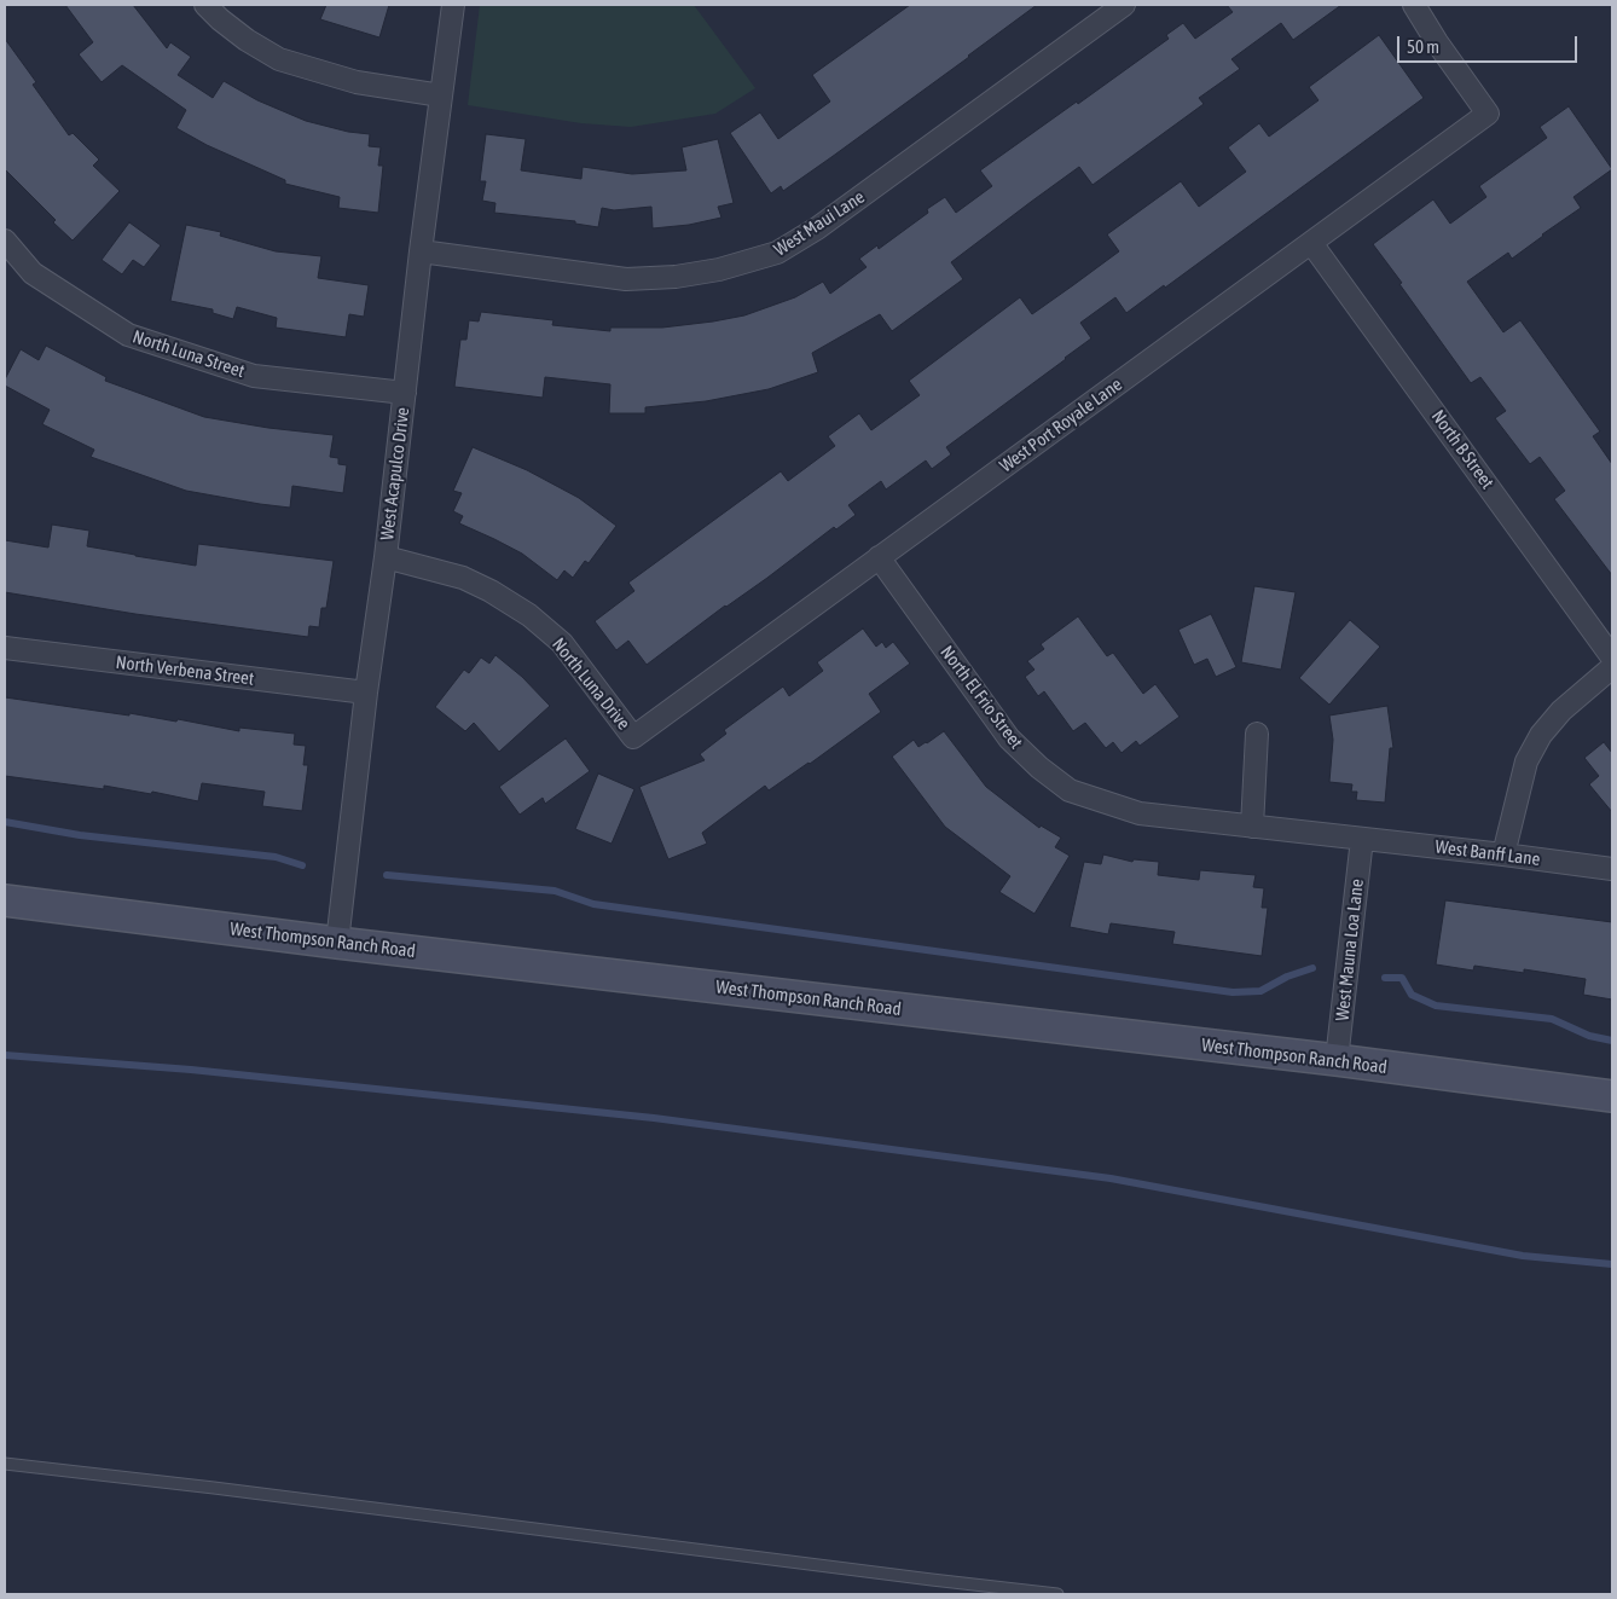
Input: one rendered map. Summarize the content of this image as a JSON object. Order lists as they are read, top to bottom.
{
  "streets": {
    "main road": ["West Thompson Ranch Road"],
    "street": [
      "West Maui Lane",
      "North Luna Street",
      "West Port Royale Lane",
      "North B Street",
      "West Acapulco Drive",
      "North Verbena Street",
      "North Luna Drive",
      "North El Frio Street",
      "West Banff Lane",
      "West Mauna Loa Lane"
    ]
  },
  "crossings": [
    ["West Maui Lane", "West Acapulco Drive"],
    ["North Luna Street", "West Acapulco Drive"],
    ["West Port Royale Lane", "North B Street"],
    ["West Port Royale Lane", "North Luna Drive"],
    ["West Port Royale Lane", "North El Frio Street"],
    ["West Acapulco Drive", "North Verbena Street"],
    ["West Acapulco Drive", "North Luna Drive"],
    ["West Acapulco Drive", "West Thompson Ranch Road"],
    ["North El Frio Street", "West Banff Lane"],
    ["North El Frio Street", "West Mauna Loa Lane"],
    ["West Banff Lane", "West Mauna Loa Lane"],
    ["West Thompson Ranch Road", "West Mauna Loa Lane"]
  ],
  "scale_bar": "50 m"
}
